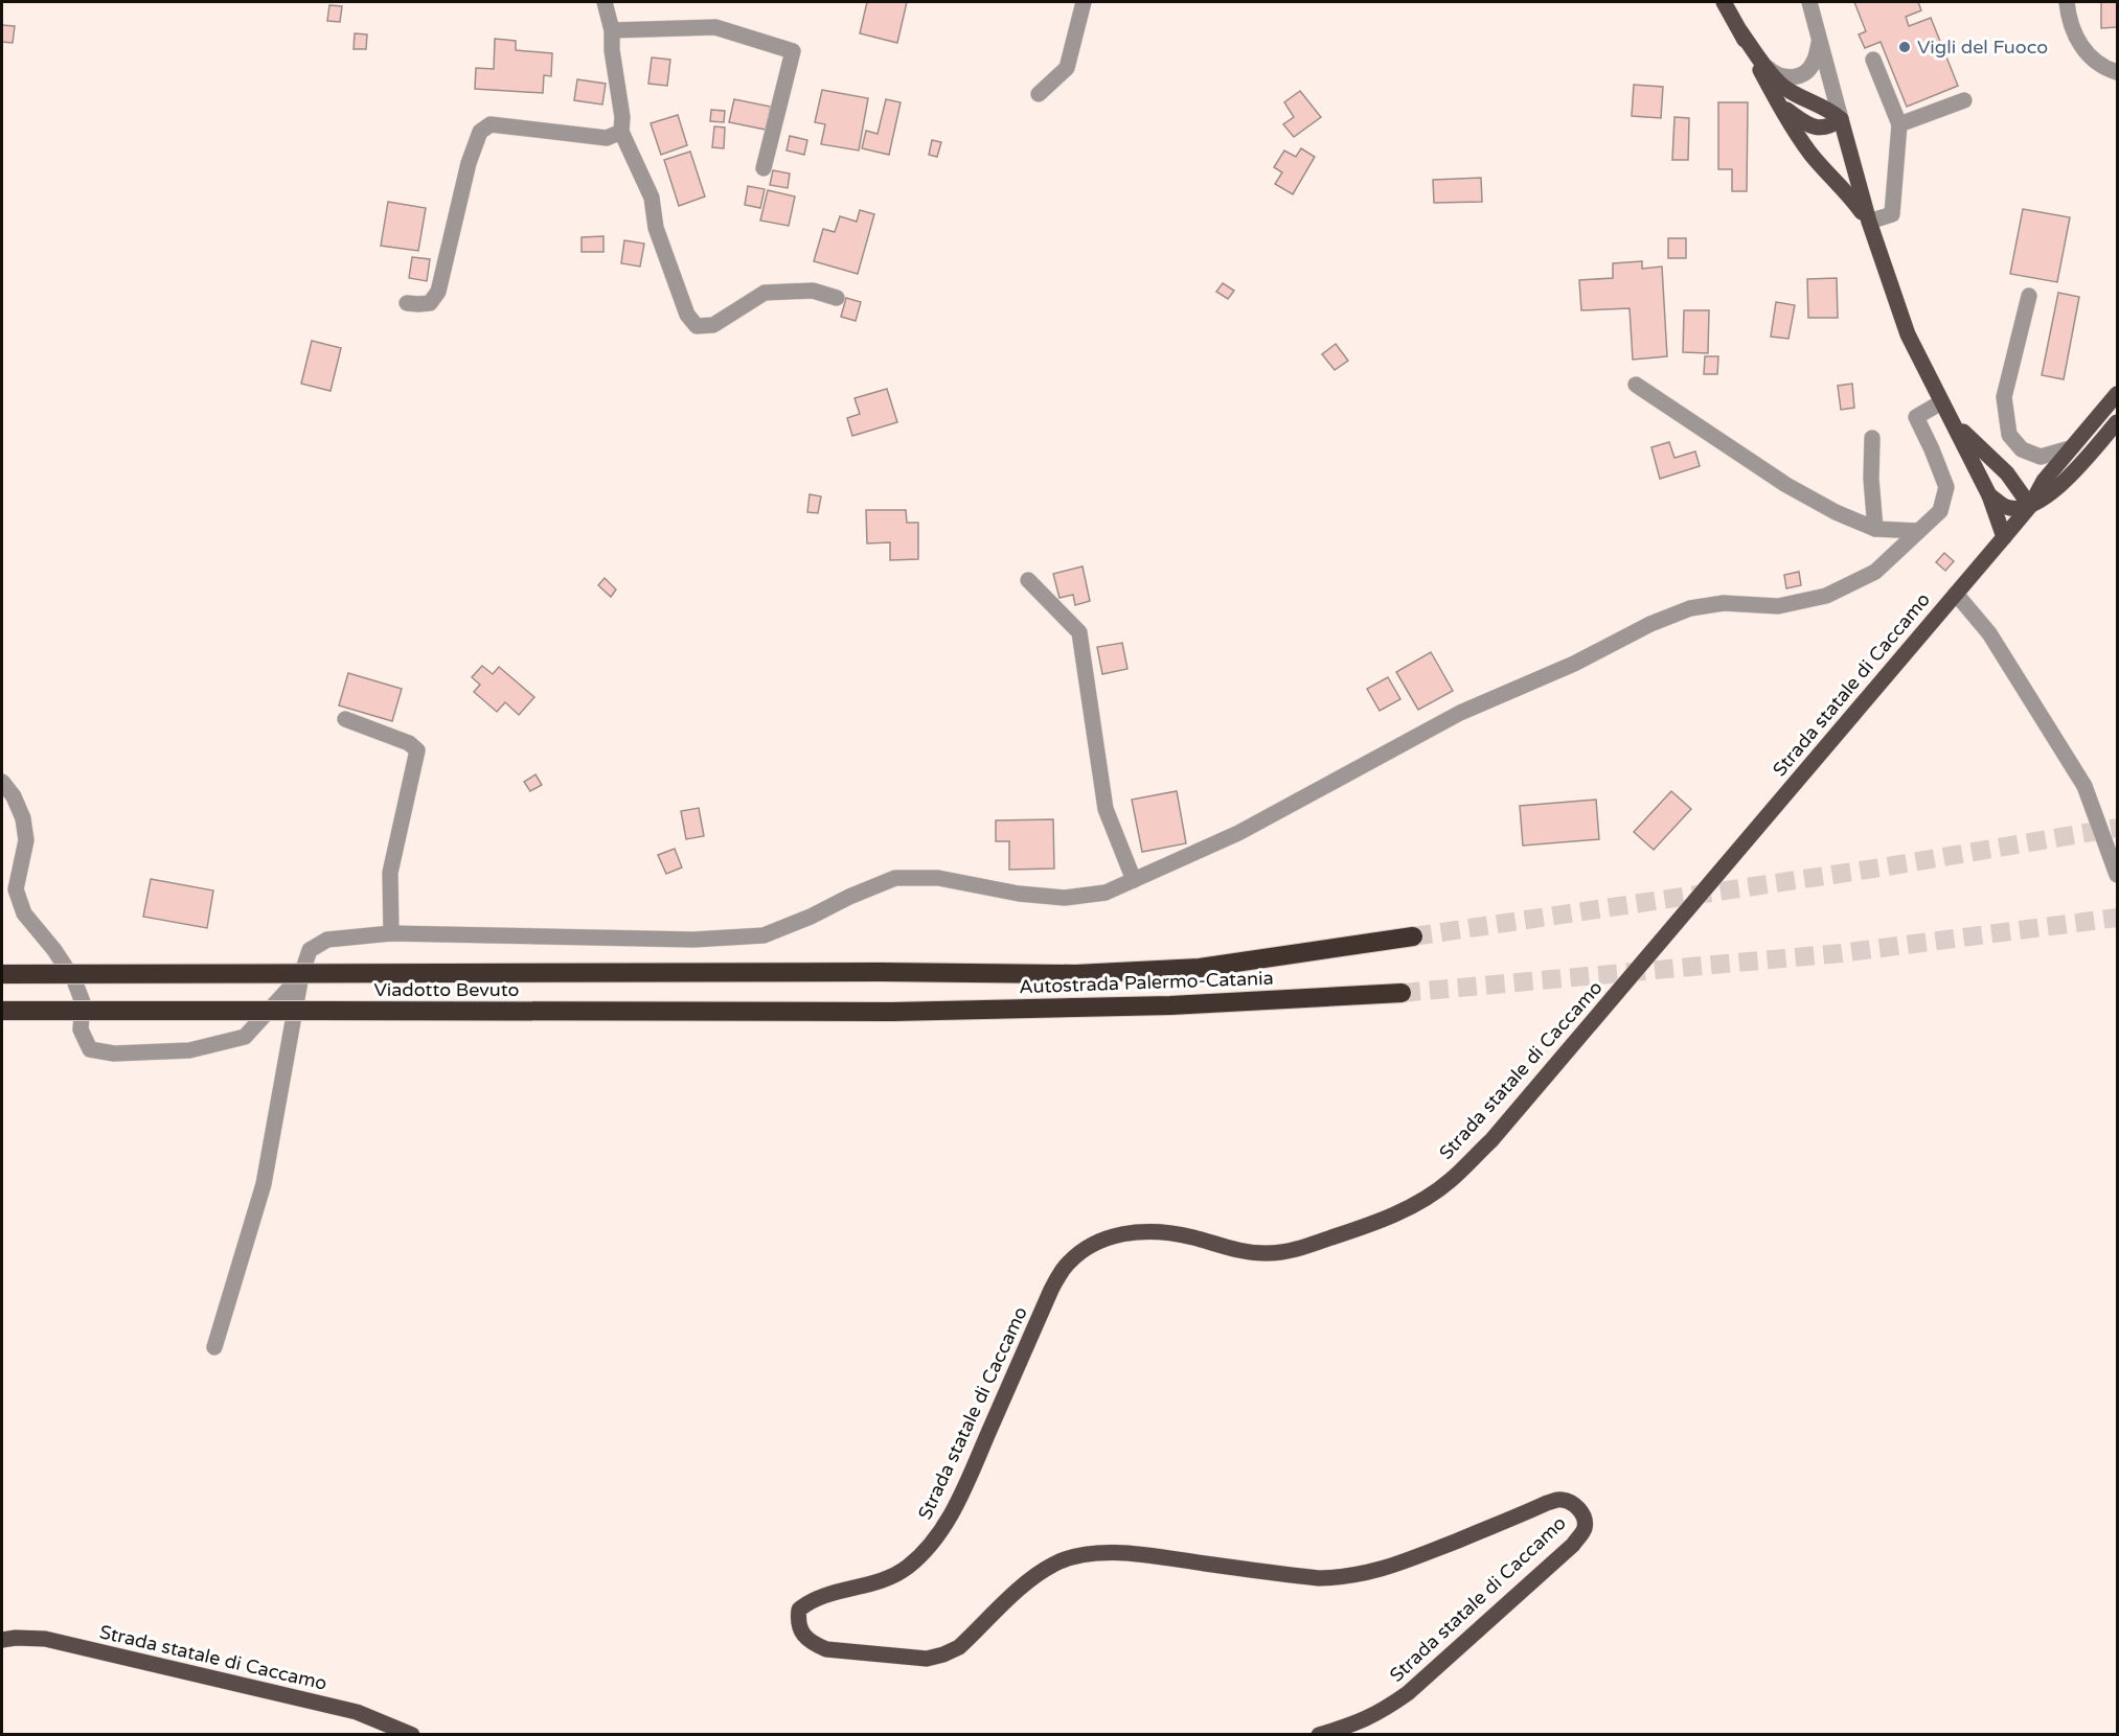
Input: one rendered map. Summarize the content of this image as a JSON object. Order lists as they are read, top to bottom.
{
  "streets": {
    "highway": ["Autostrada Palermo-Catania", "Viadotto Bevuto"],
    "main road": ["Strada statale di Caccamo"]
  },
  "crossings": [
    ["Autostrada Palermo-Catania", "Viadotto Bevuto"]
  ],
  "places": ["Vigli del Fuoco"]
}
